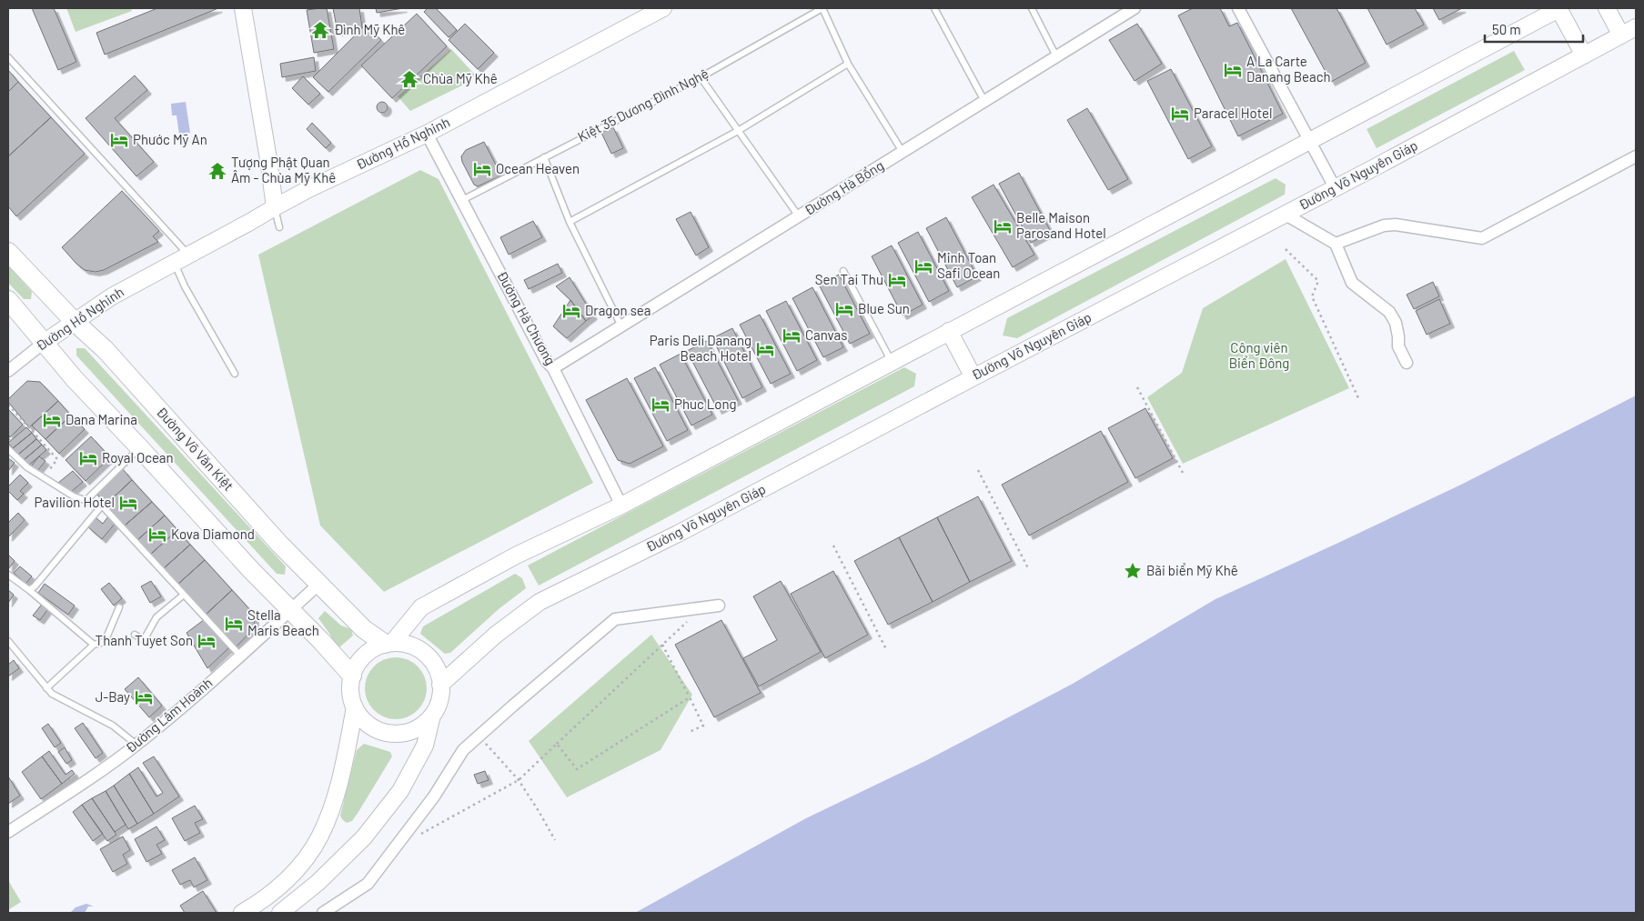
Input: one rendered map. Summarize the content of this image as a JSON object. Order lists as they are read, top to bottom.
{
  "streets": {
    "main road": ["Đường Hồ Nghinh", "Đường Võ Nguyên Giáp", "Đường Võ Văn Kiệt"],
    "street": ["Đường Hà Bổng", "Đường Hà Chương", "Đường Lâm Hoành"],
    "lane": ["Kiệt 35 Dương Đình Nghệ"]
  },
  "crossings": [
    ["Kiệt 35 Dương Đình Nghệ", "Đường Hà Chương"],
    ["Đường Hồ Nghinh", "Đường Hà Chương"],
    ["Đường Hồ Nghinh", "Đường Võ Văn Kiệt"],
    ["Đường Võ Nguyên Giáp", "Đường Võ Văn Kiệt"],
    ["Đường Hà Bổng", "Đường Hà Chương"],
    ["Đường Võ Văn Kiệt", "Đường Lâm Hoành"]
  ],
  "parks": ["Công viên Biển Đông"],
  "places": {
    "temple": ["Đình Mỹ Khê", "Chùa Mỹ Khê", "Tượng Phật Quan Âm - Chùa Mỹ Khê"],
    "hotel": [
      "A La Carte Danang Beach",
      "Paracel Hotel",
      "Phước Mỹ An",
      "Ocean Heaven",
      "Belle Maison Parosand Hotel",
      "Minh Toan Safi Ocean",
      "Sen Tai Thu",
      "Blue Sun",
      "Dragon sea",
      "Canvas",
      "Paris Deli Danang Beach Hotel",
      "Phuc Long",
      "Dana Marina",
      "Royal Ocean",
      "Pavilion Hotel",
      "Kova Diamond",
      "Stella Maris Beach",
      "Thanh Tuyet Son",
      "J-Bay"
    ],
    "place": ["Bãi biển Mỹ Khê"]
  },
  "scale_bar": "50 m"
}
